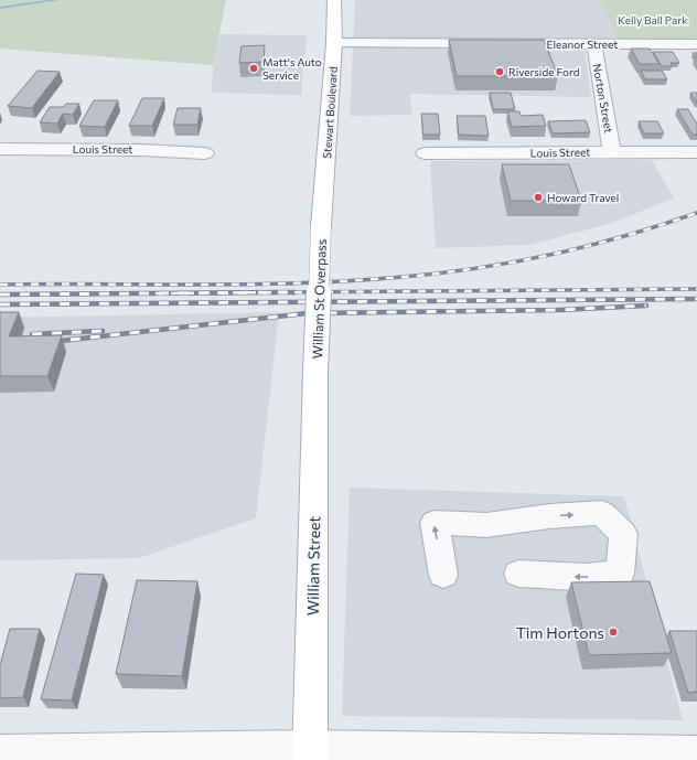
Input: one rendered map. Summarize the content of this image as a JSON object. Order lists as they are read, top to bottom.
{
  "streets": {
    "main road": ["Stewart Boulevard", "William St Overpass", "William Street"],
    "street": ["Eleanor Street", "Norton Street", "Louis Street"]
  },
  "crossings": [
    ["Eleanor Street", "Norton Street"],
    ["Eleanor Street", "Stewart Boulevard"],
    ["Norton Street", "Louis Street"],
    ["Stewart Boulevard", "William St Overpass"],
    ["William St Overpass", "William Street"]
  ],
  "parks": ["Kelly Ball Park"],
  "places": [
    "Matt's Auto Service",
    "Riverside Ford",
    "Howard Travel",
    "Tim Hortons"
  ]
}
